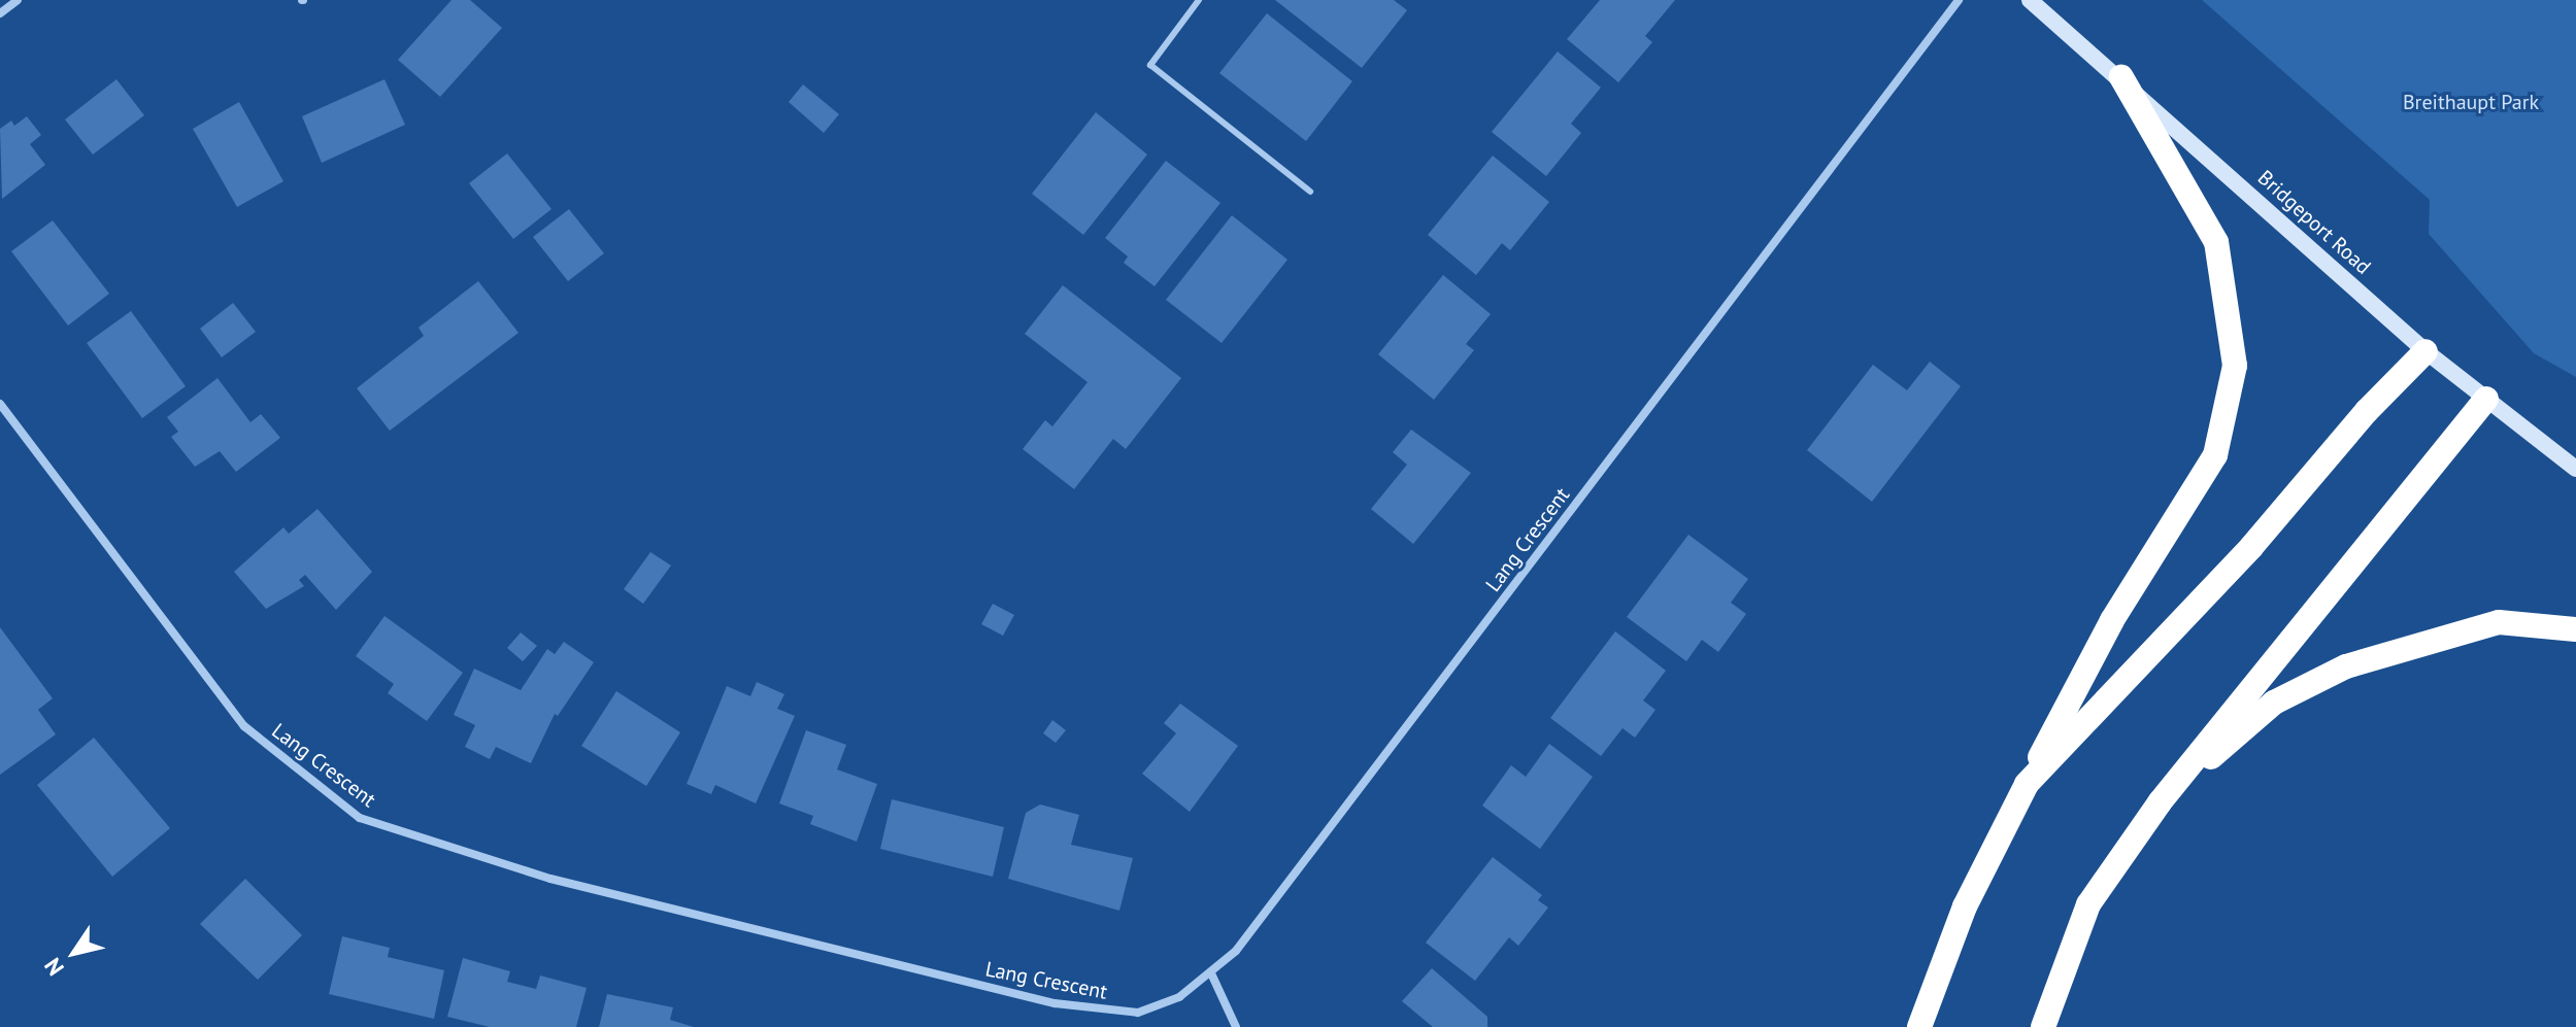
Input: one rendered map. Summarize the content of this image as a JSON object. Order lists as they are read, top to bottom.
{
  "streets": {
    "main road": ["Bridgeport Road"],
    "street": ["Lang Crescent"]
  },
  "parks": ["Breithaupt Park"],
  "north": "bottom left"
}
